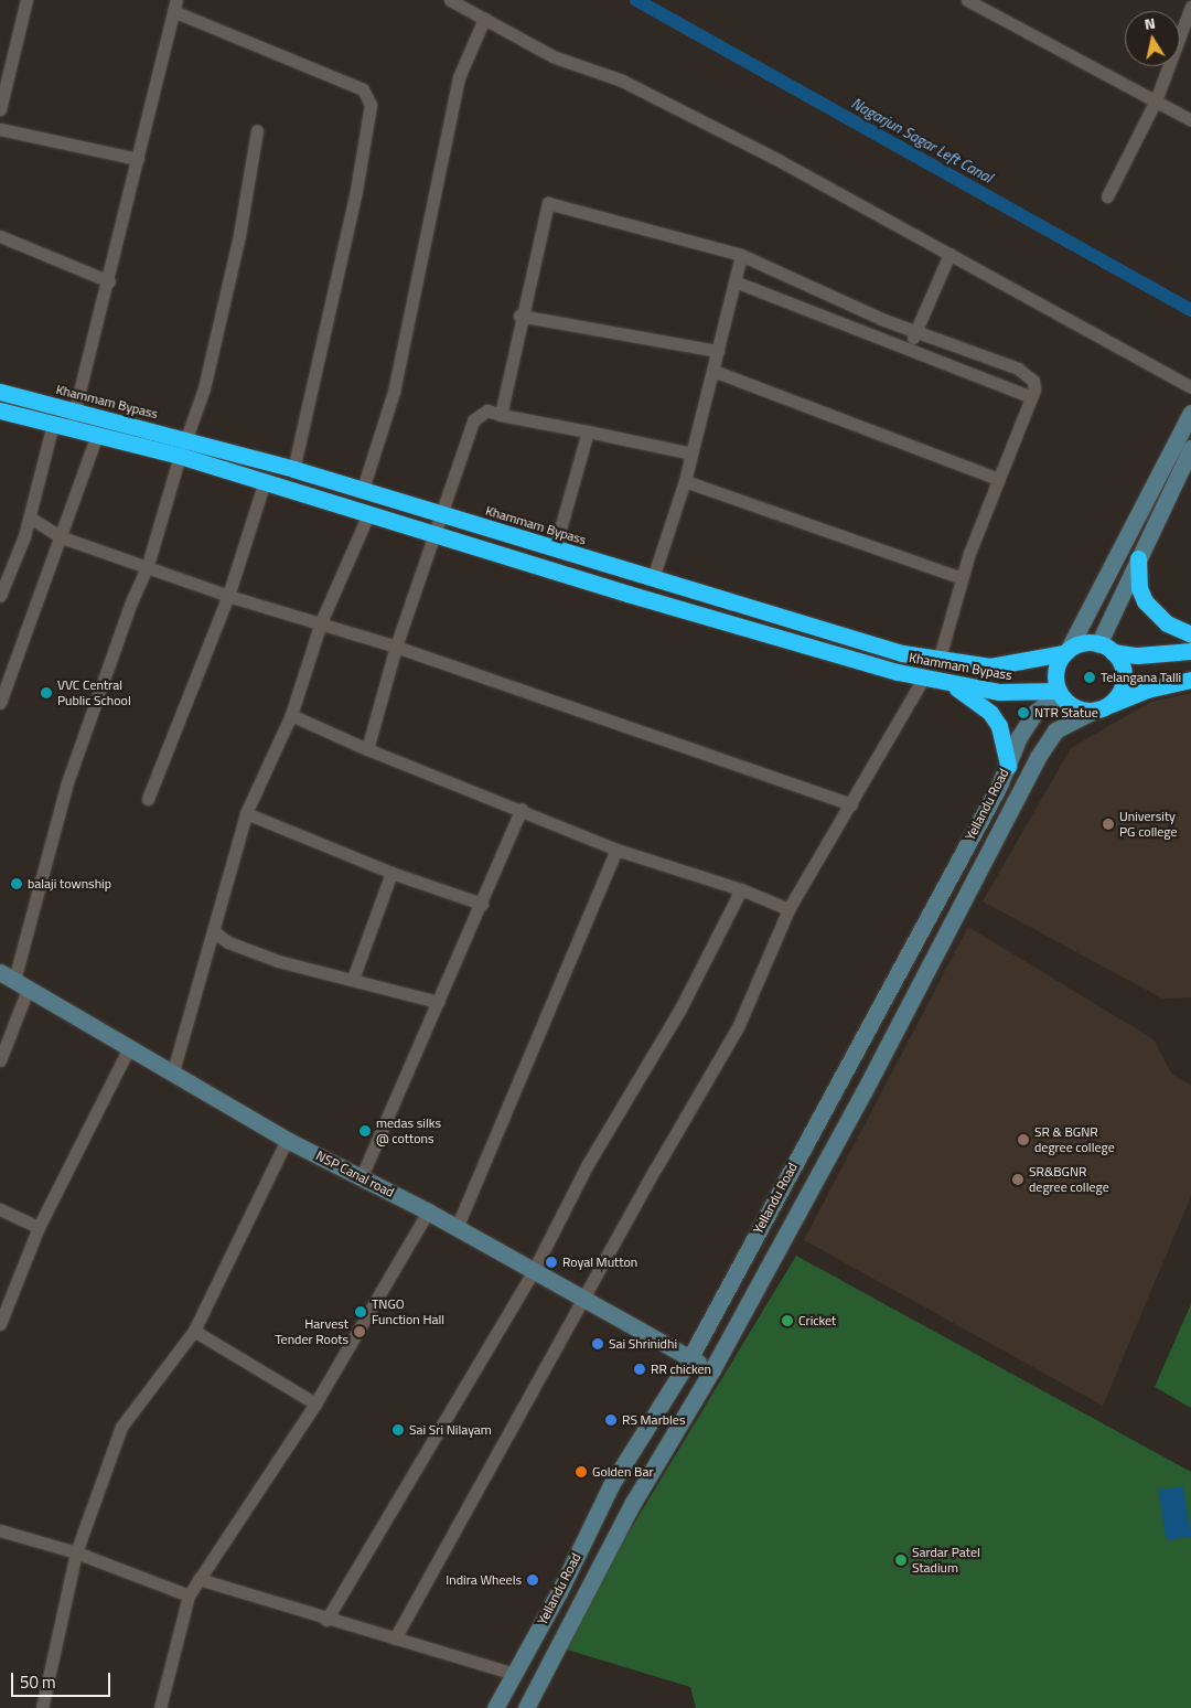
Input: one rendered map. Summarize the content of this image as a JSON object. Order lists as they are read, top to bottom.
{
  "streets": {
    "highway": ["Khammam Bypass"],
    "main road": ["Yellandu Road", "NSP Canal road"]
  },
  "crossings": [
    ["Khammam Bypass", "Yellandu Road"],
    ["Yellandu Road", "NSP Canal road"]
  ],
  "water": ["Nagarjun Sagar Left Canal"],
  "places": [
    "Telangana Talli",
    "VVC Central Public School",
    "NTR Statue",
    "University PG college",
    "balaji township",
    "medas silks @ cottons",
    "SR & BGNR degree college",
    "SR&BGNR degree college",
    "Royal Mutton",
    "TNGO Function Hall",
    "Cricket",
    "Harvest Tender Roots",
    "Sai Shrinidhi",
    "RR chicken",
    "RS Marbles",
    "Sai Sri Nilayam",
    "Golden Bar",
    "Sardar Patel Stadium",
    "Indira Wheels"
  ],
  "scale_bar": "50 m",
  "north": "top"
}
